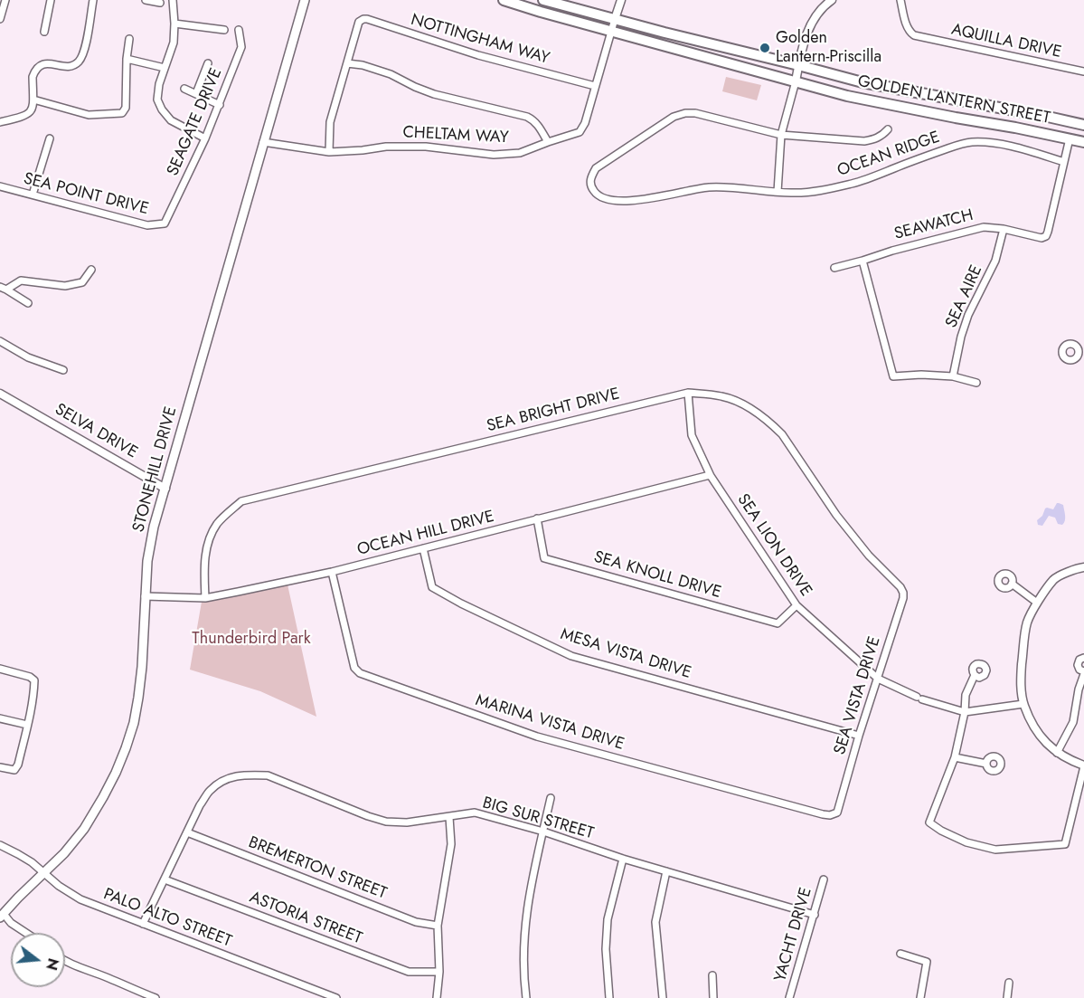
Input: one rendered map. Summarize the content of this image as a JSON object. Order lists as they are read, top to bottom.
{
  "streets": {
    "main road": ["GOLDEN LANTERN STREET", "STONEHILL DRIVE"],
    "street": [
      "NOTTINGHAM WAY",
      "AQUILLA DRIVE",
      "SEAGATE DRIVE",
      "CHELTAM WAY",
      "OCEAN RIDGE",
      "SEA POINT DRIVE",
      "SEAWATCH",
      "SEA AIRE",
      "SEA BRIGHT DRIVE",
      "SELVA DRIVE",
      "OCEAN HILL DRIVE",
      "SEA LION DRIVE",
      "SEA KNOLL DRIVE",
      "MESA VISTA DRIVE",
      "SEA VISTA DRIVE",
      "MARINA VISTA DRIVE",
      "BIG SUR STREET",
      "BREMERTON STREET",
      "PALO ALTO STREET",
      "ASTORIA STREET",
      "YACHT DRIVE"
    ]
  },
  "crossings": [
    ["NOTTINGHAM WAY", "CHELTAM WAY"],
    ["SEAGATE DRIVE", "SEA POINT DRIVE"],
    ["CHELTAM WAY", "STONEHILL DRIVE"],
    ["OCEAN RIDGE", "SEAWATCH"],
    ["SEAWATCH", "SEA AIRE"],
    ["SEA BRIGHT DRIVE", "OCEAN HILL DRIVE"],
    ["SEA BRIGHT DRIVE", "SEA LION DRIVE"],
    ["SEA BRIGHT DRIVE", "SEA VISTA DRIVE"],
    ["SELVA DRIVE", "STONEHILL DRIVE"],
    ["STONEHILL DRIVE", "OCEAN HILL DRIVE"],
    ["STONEHILL DRIVE", "PALO ALTO STREET"],
    ["OCEAN HILL DRIVE", "SEA LION DRIVE"],
    ["OCEAN HILL DRIVE", "SEA KNOLL DRIVE"],
    ["OCEAN HILL DRIVE", "MESA VISTA DRIVE"],
    ["OCEAN HILL DRIVE", "MARINA VISTA DRIVE"],
    ["SEA LION DRIVE", "SEA KNOLL DRIVE"],
    ["SEA LION DRIVE", "SEA VISTA DRIVE"],
    ["MESA VISTA DRIVE", "SEA VISTA DRIVE"],
    ["SEA VISTA DRIVE", "MARINA VISTA DRIVE"],
    ["BIG SUR STREET", "BREMERTON STREET"],
    ["BIG SUR STREET", "YACHT DRIVE"]
  ],
  "parks": ["Thunderbird Park"],
  "places": ["Golden Lantern-Priscilla"],
  "north": "right"
}
